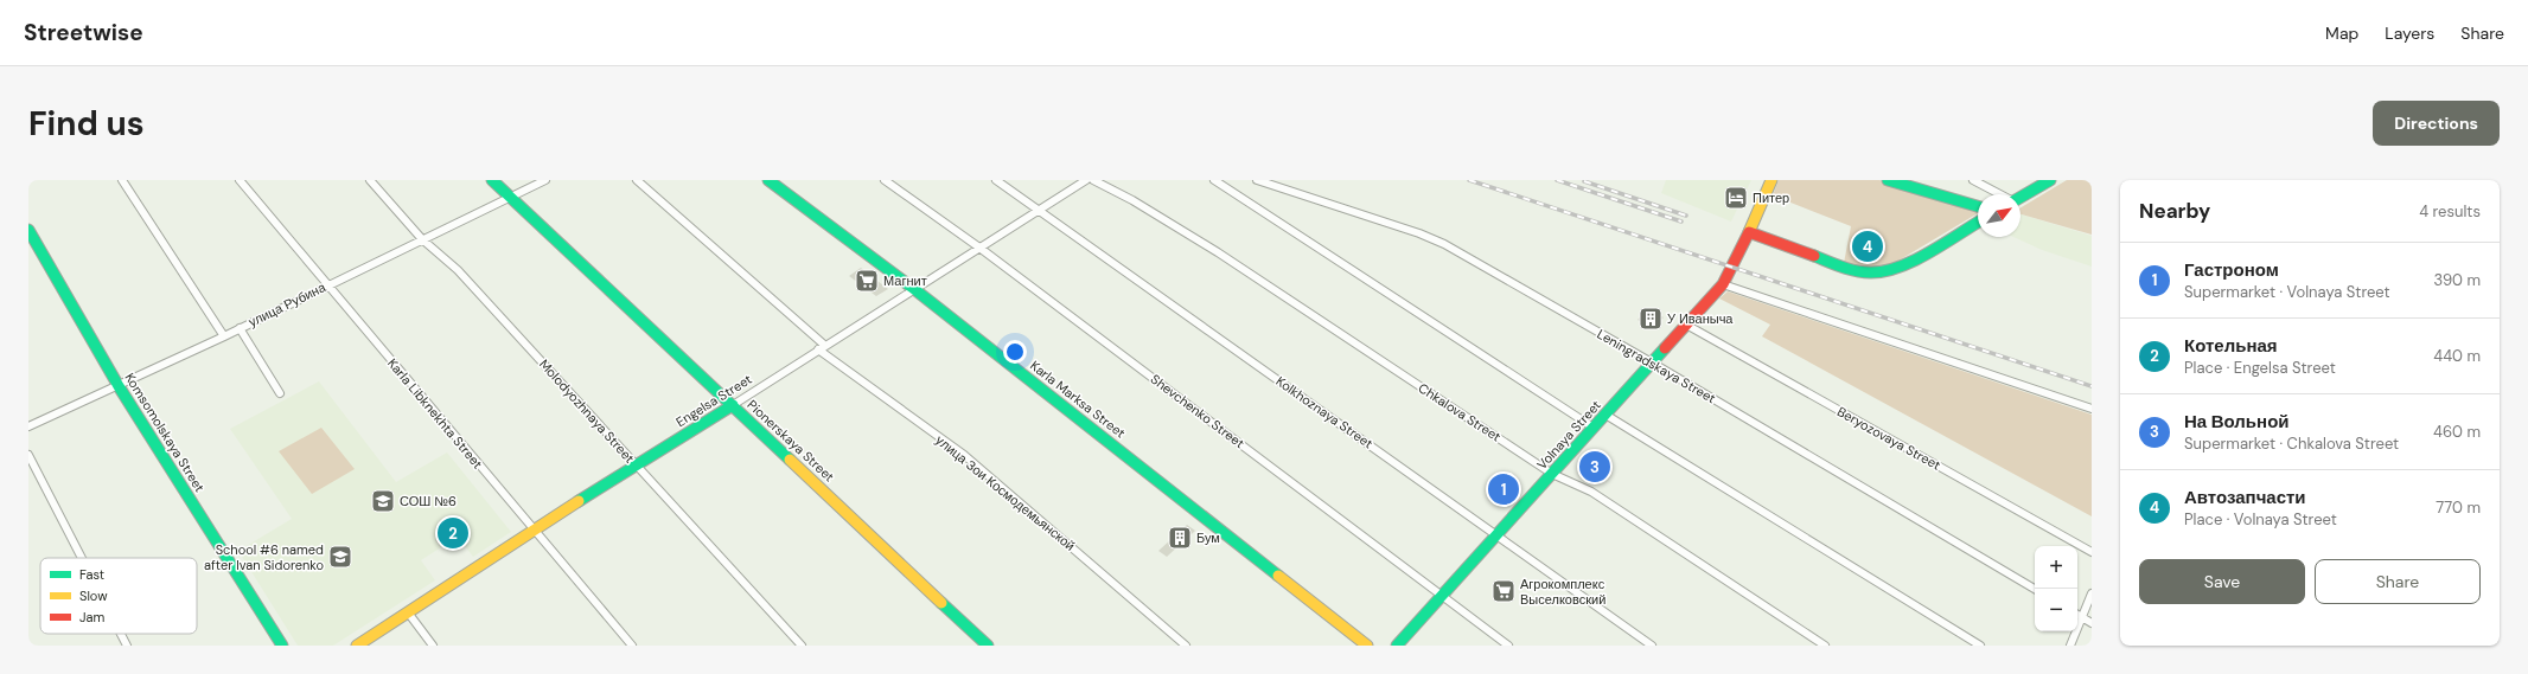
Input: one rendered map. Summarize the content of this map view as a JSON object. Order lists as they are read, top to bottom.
{
  "streets": {
    "street": [
      "улица Рубина",
      "Leningradskaya Street",
      "Karla Marksa Street",
      "Engelsa Street",
      "Molodyozhnaya Street",
      "Shevchenko Street",
      "Kolkhoznaya Street",
      "Chkalova Street",
      "Karla Libknekhta Street",
      "Komsomolskaya Street",
      "Volnaya Street",
      "Beryozovaya Street",
      "Pionerskaya Street",
      "улица Зои Космодемьянской"
    ]
  },
  "crossings": [
    ["улица Рубина", "Molodyozhnaya Street"],
    ["улица Рубина", "Karla Libknekhta Street"],
    ["улица Рубина", "Komsomolskaya Street"],
    ["улица Рубина", "Pionerskaya Street"],
    ["Leningradskaya Street", "Volnaya Street"],
    ["Karla Marksa Street", "Engelsa Street"],
    ["Engelsa Street", "Molodyozhnaya Street"],
    ["Engelsa Street", "Shevchenko Street"],
    ["Engelsa Street", "Kolkhoznaya Street"],
    ["Engelsa Street", "Karla Libknekhta Street"],
    ["Engelsa Street", "Pionerskaya Street"],
    ["Engelsa Street", "улица Зои Космодемьянской"],
    ["Shevchenko Street", "Volnaya Street"],
    ["Kolkhoznaya Street", "Volnaya Street"],
    ["Chkalova Street", "Volnaya Street"],
    ["Volnaya Street", "Beryozovaya Street"]
  ],
  "places": {
    "hotel": ["Питер"],
    "supermarket": ["Магнит", "Агрокомплекс Выселковский"],
    "building": ["У Иваныча", "Бум"],
    "school or university": ["СОШ №6", "School #6 named after Ivan Sidorenko"]
  },
  "legend": ["Fast", "Slow", "Jam"],
  "north": "top right",
  "page": {
    "header": "Streetwise",
    "nav": ["Map", "Layers", "Share"],
    "buttons": [
      "Directions",
      ["Save", "Share"]
    ],
    "title": "Find us",
    "heading": ["Nearby", "4 results"],
    "pins": [
      "4",
      "3",
      "1",
      "2"
    ],
    "list": [
      {
        "mark": "1",
        "name": "Гастроном",
        "note": "Supermarket · Volnaya Street",
        "value": "390 m"
      },
      {
        "mark": "2",
        "name": "Котельная",
        "note": "Place · Engelsa Street",
        "value": "440 m"
      },
      {
        "mark": "3",
        "name": "На Вольной",
        "note": "Supermarket · Chkalova Street",
        "value": "460 m"
      },
      {
        "mark": "4",
        "name": "Автозапчасти",
        "note": "Place · Volnaya Street",
        "value": "770 m"
      }
    ],
    "map_buttons": ["+", "−"]
  }
}
